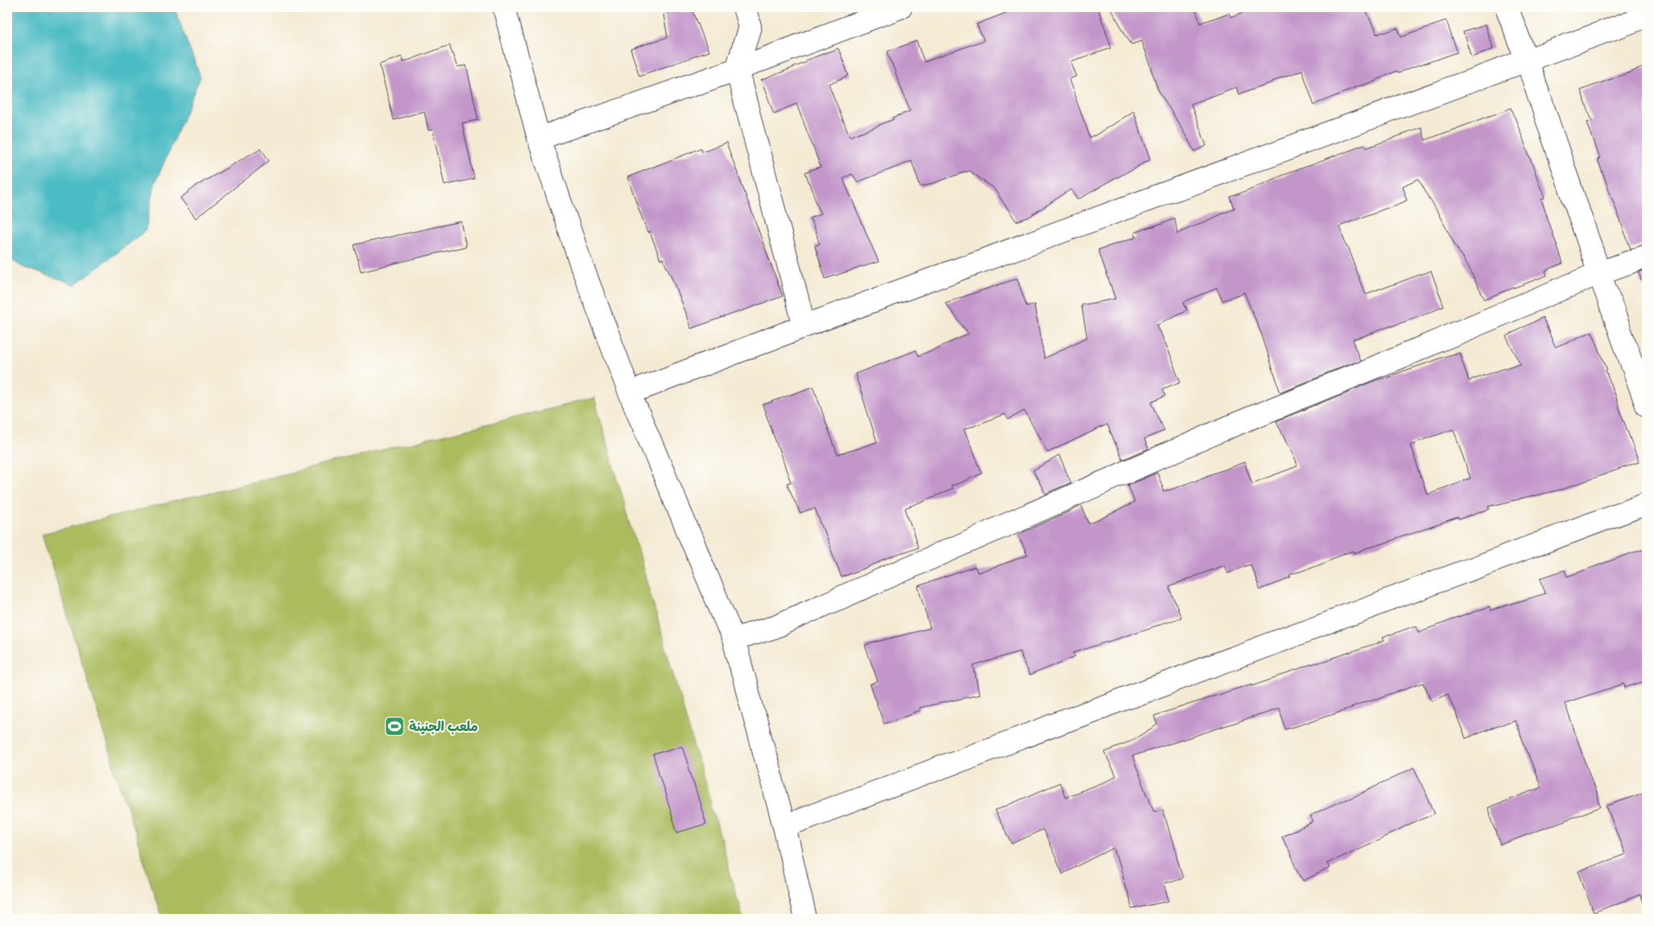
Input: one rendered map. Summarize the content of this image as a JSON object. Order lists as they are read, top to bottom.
{
  "places": {
    "sports": ["ملعب الجنينة"]
  }
}
